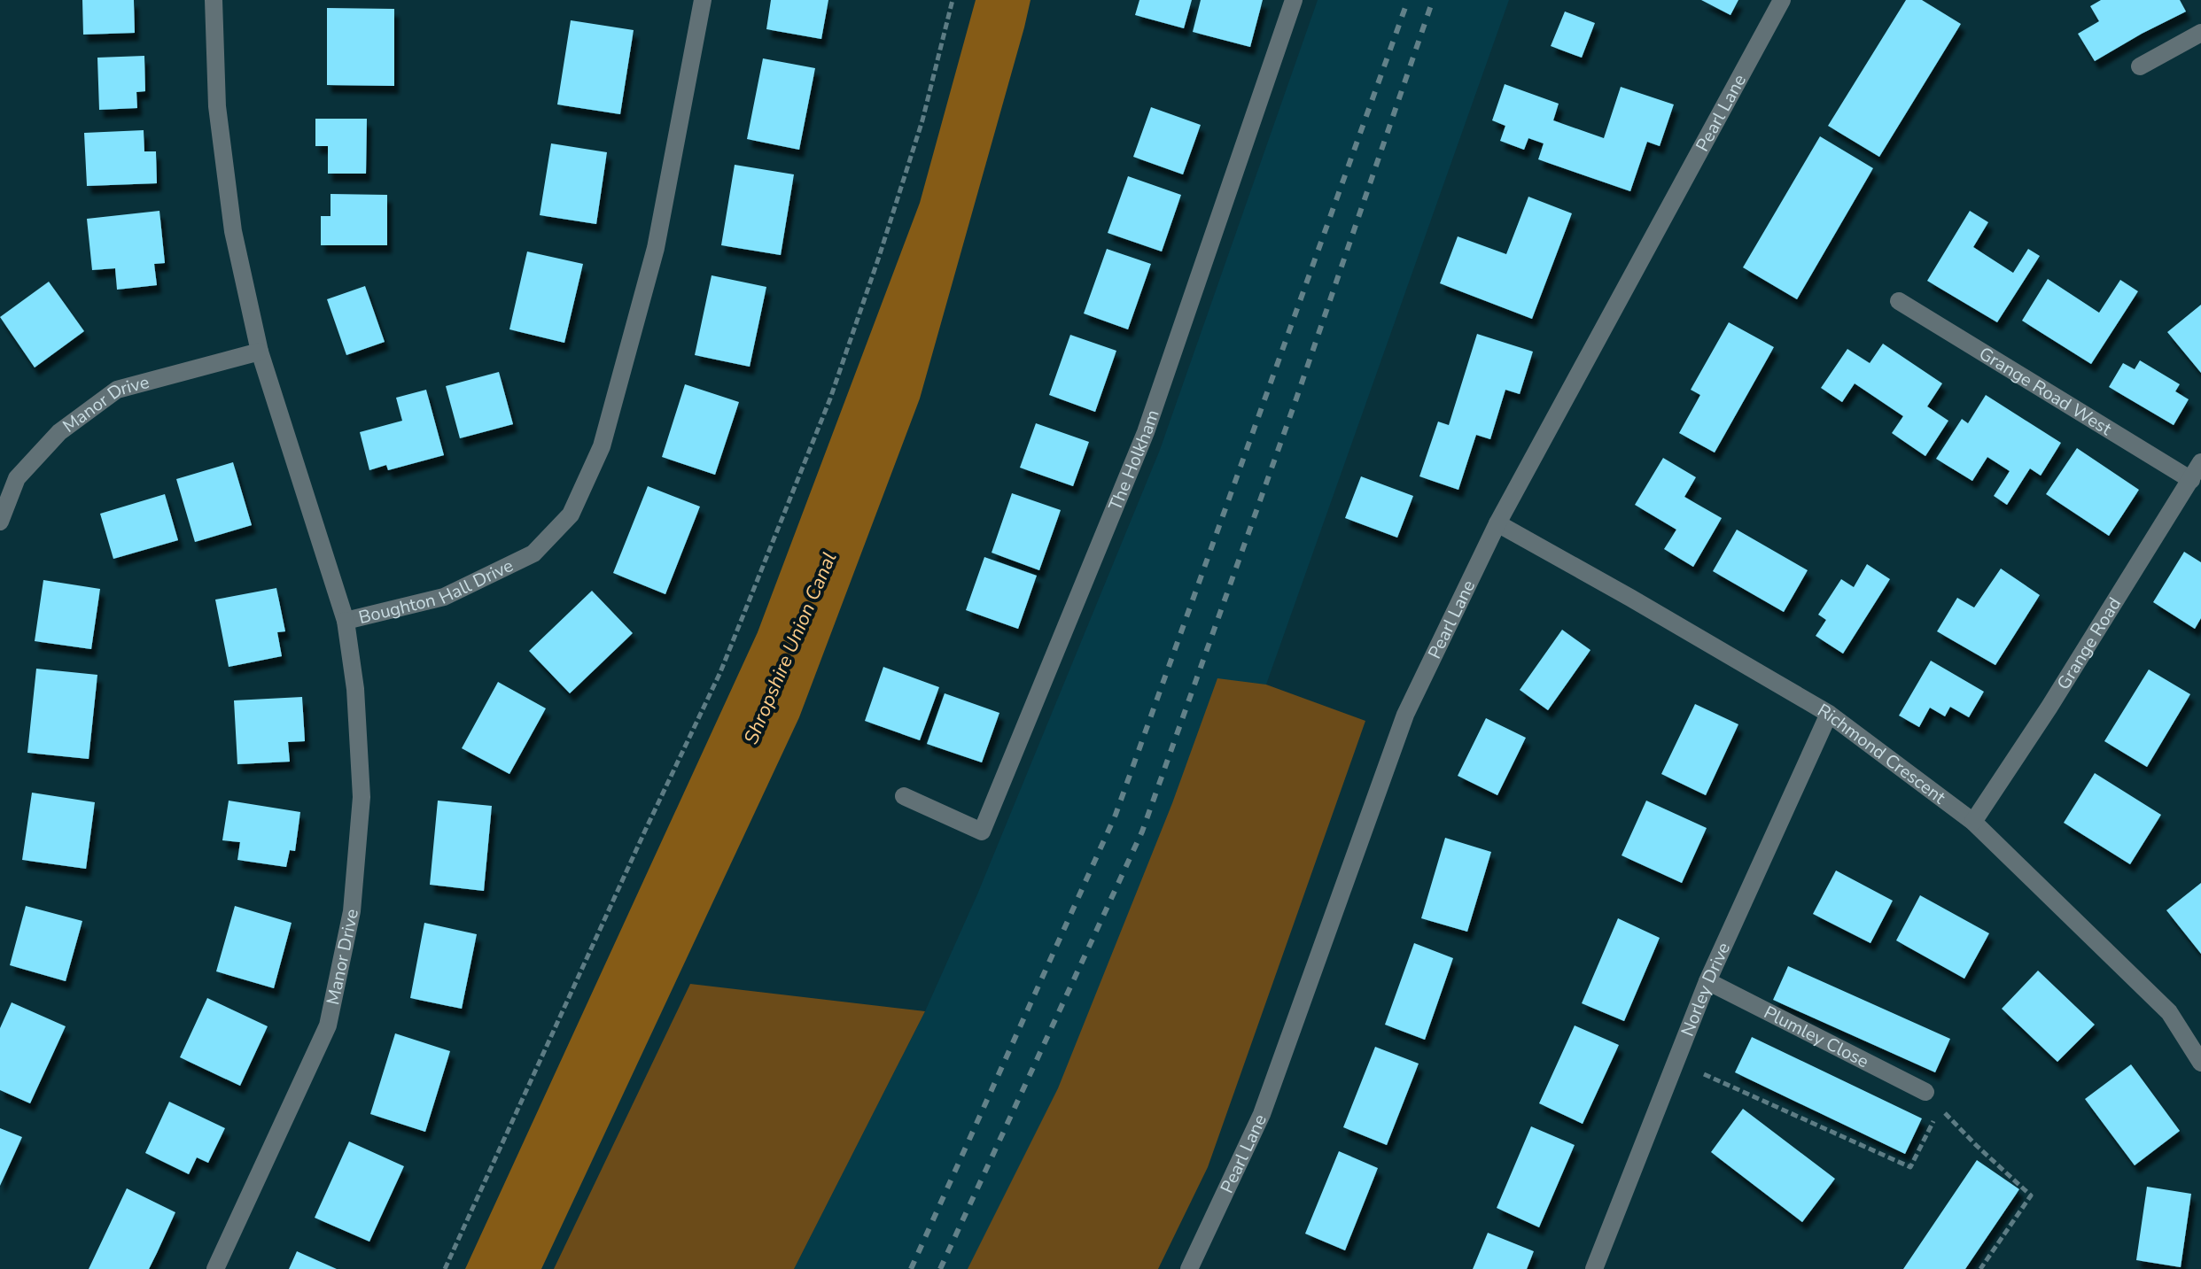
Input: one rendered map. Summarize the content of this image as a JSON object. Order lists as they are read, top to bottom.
{
  "streets": {
    "street": [
      "Pearl Lane",
      "Grange Road West",
      "Manor Drive",
      "The Holkham",
      "Boughton Hall Drive",
      "Grange Road",
      "Richmond Crescent",
      "Norley Drive",
      "Plumley Close"
    ]
  },
  "crossings": [
    ["Pearl Lane", "Richmond Crescent"],
    ["Grange Road West", "Grange Road"],
    ["Manor Drive", "Boughton Hall Drive"],
    ["Grange Road", "Richmond Crescent"],
    ["Richmond Crescent", "Norley Drive"],
    ["Norley Drive", "Plumley Close"]
  ],
  "water": ["Shropshire Union Canal"]
}
